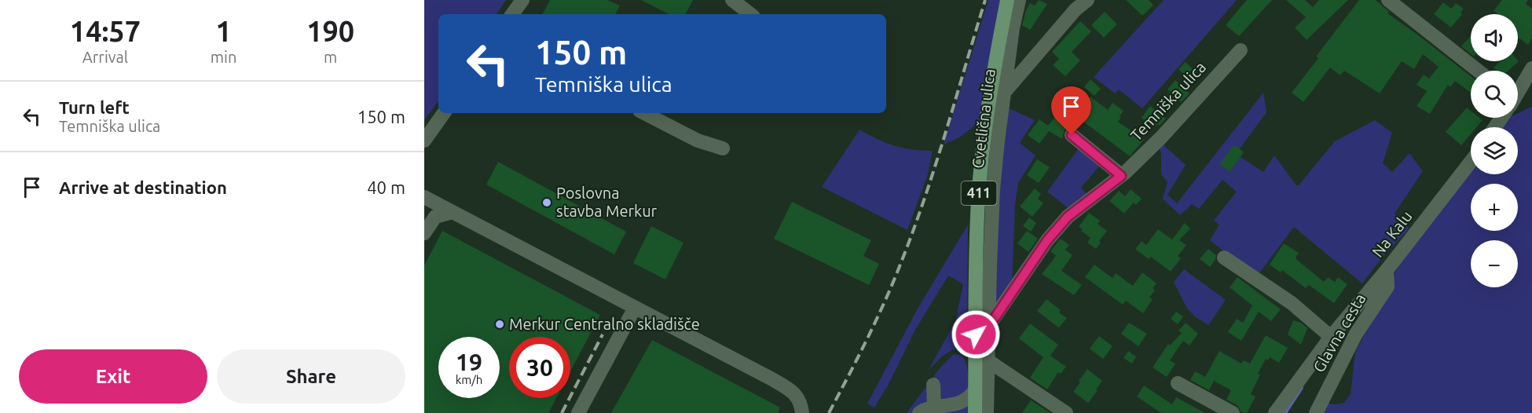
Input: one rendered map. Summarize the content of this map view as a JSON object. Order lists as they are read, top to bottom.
{
  "streets": {
    "main road": ["411"],
    "street": [
      "Temniška ulica",
      "Cvetlična ulica",
      "Na Kalu",
      "Glavna cesta"
    ]
  },
  "crossings": [
    ["Temniška ulica", "411"],
    ["Cvetlična ulica", "411"],
    ["Na Kalu", "Glavna cesta"]
  ],
  "places": ["Poslovna stavba Merkur", "Merkur Centralno skladišče"],
  "page": {
    "eta": [
      "14:57",
      "Arrival",
      "1",
      "min",
      "190",
      "m"
    ],
    "map_buttons": ["+", "−"],
    "turn": ["150 m", "Temniška ulica"],
    "list": [
      {
        "name": "Turn left",
        "note": "Temniška ulica",
        "value": "150 m"
      },
      {
        "name": "Arrive at destination",
        "value": "40 m"
      }
    ],
    "speed": "19 km/h",
    "limit": "30",
    "buttons": ["Exit", "Share"]
  }
}
